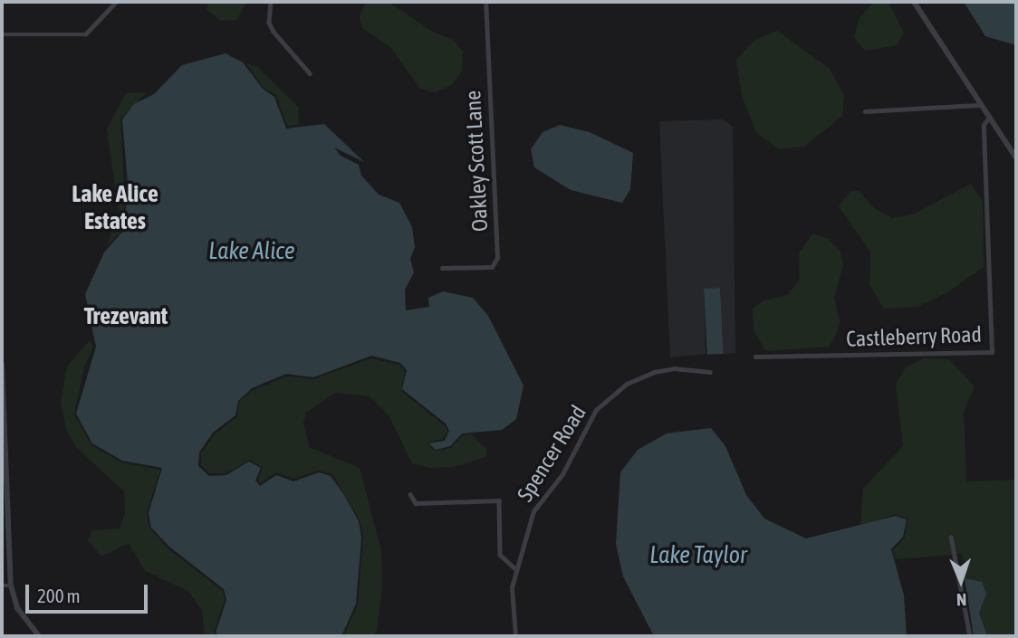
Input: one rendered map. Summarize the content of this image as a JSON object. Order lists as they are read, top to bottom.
{
  "streets": {
    "street": ["Oakley Scott Lane", "Castleberry Road", "Spencer Road"]
  },
  "districts": ["Lake Alice Estates", "Trezevant"],
  "water": ["Lake Alice", "Lake Taylor"],
  "scale_bar": "200 m",
  "north": "bottom"
}
